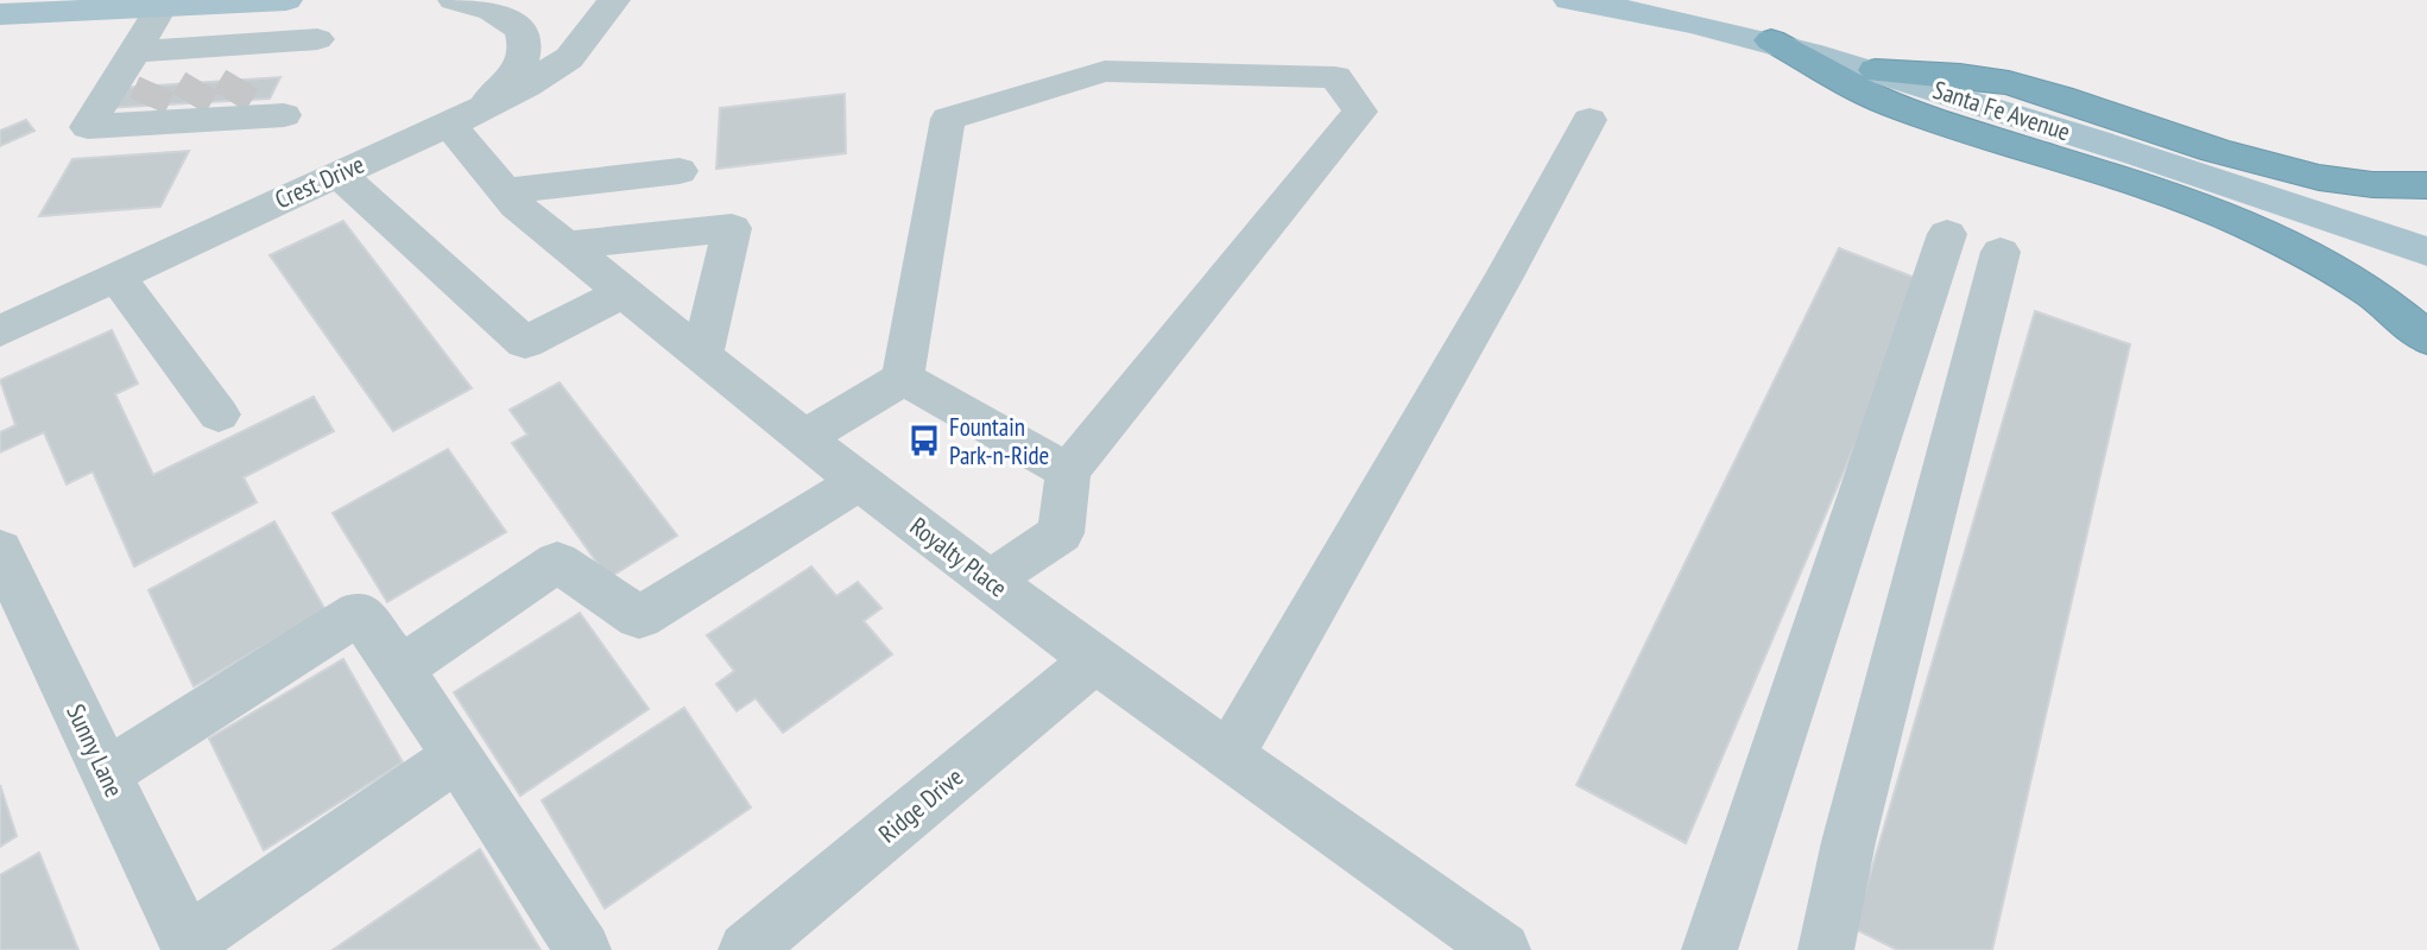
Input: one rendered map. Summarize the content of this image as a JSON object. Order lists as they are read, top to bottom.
{
  "streets": {
    "main road": ["Santa Fe Avenue"],
    "street": [
      "Crest Drive",
      "Royalty Place",
      "Sunny Lane",
      "Ridge Drive"
    ]
  },
  "crossings": [
    ["Crest Drive", "Royalty Place"],
    ["Royalty Place", "Ridge Drive"]
  ],
  "places": {
    "bus stop": ["Fountain Park-n-Ride"]
  }
}
